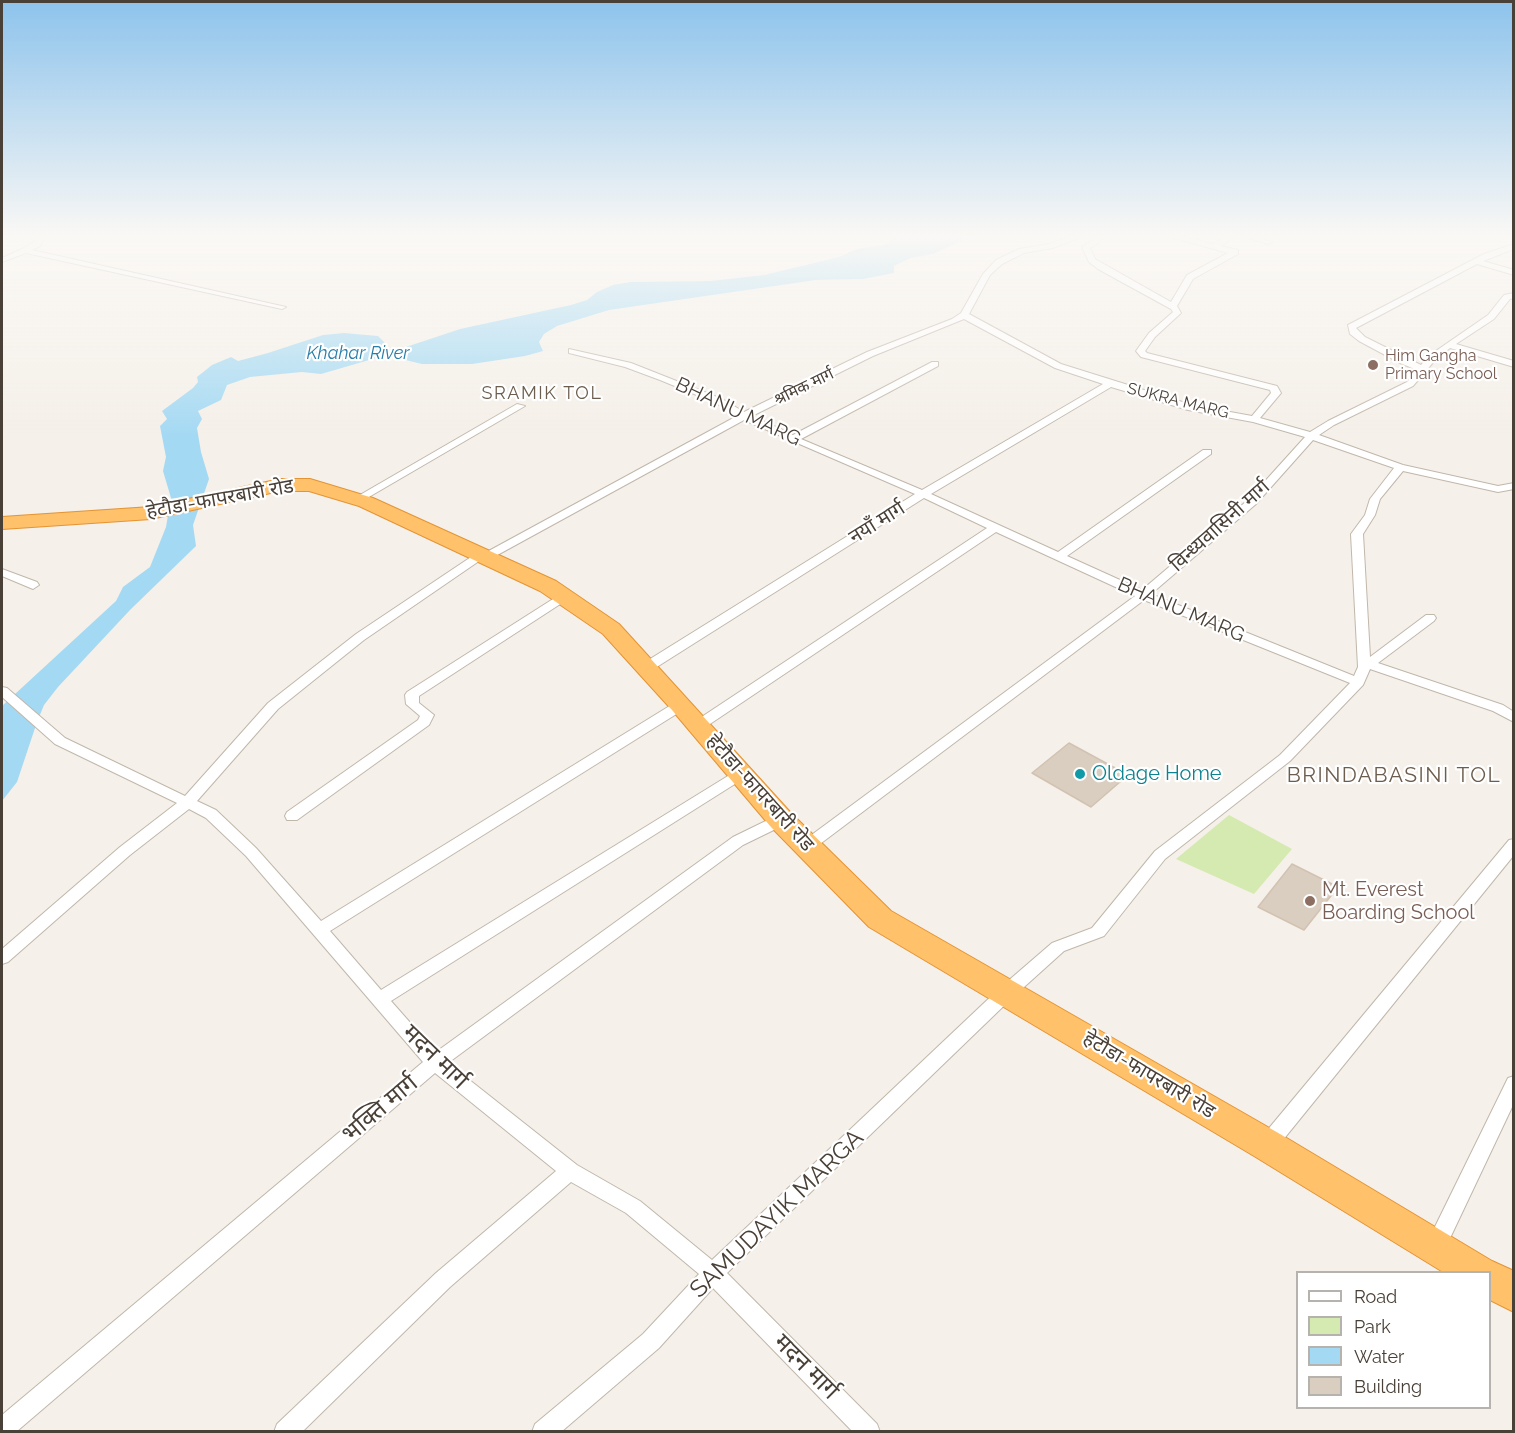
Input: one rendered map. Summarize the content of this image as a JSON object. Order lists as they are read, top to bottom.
{
  "streets": {
    "highway": ["हेटौडा-फापरबारी रोड"],
    "street": [
      "श्रमिक मार्ग",
      "SUKRA MARG",
      "BHANU MARG",
      "नयाँ मार्ग",
      "विन्ध्यवासिनी मार्ग",
      "मदन मार्ग",
      "भक्ति मार्ग",
      "SAMUDAYIK MARGA"
    ]
  },
  "crossings": [
    ["श्रमिक मार्ग", "SUKRA MARG"],
    ["श्रमिक मार्ग", "BHANU MARG"],
    ["श्रमिक मार्ग", "हेटौडा-फापरबारी रोड"],
    ["श्रमिक मार्ग", "मदन मार्ग"],
    ["SUKRA MARG", "नयाँ मार्ग"],
    ["SUKRA MARG", "विन्ध्यवासिनी मार्ग"],
    ["BHANU MARG", "नयाँ मार्ग"],
    ["BHANU MARG", "विन्ध्यवासिनी मार्ग"],
    ["हेटौडा-फापरबारी रोड", "नयाँ मार्ग"],
    ["हेटौडा-फापरबारी रोड", "विन्ध्यवासिनी मार्ग"],
    ["हेटौडा-फापरबारी रोड", "भक्ति मार्ग"],
    ["हेटौडा-फापरबारी रोड", "SAMUDAYIK MARGA"],
    ["मदन मार्ग", "भक्ति मार्ग"],
    ["मदन मार्ग", "SAMUDAYIK MARGA"]
  ],
  "districts": ["SRAMIK TOL", "BRINDABASINI TOL"],
  "water": ["Khahar River"],
  "places": ["Him Gangha Primary School", "Oldage Home", "Mt. Everest Boarding School"],
  "legend": [
    "Road",
    "Park",
    "Water",
    "Building"
  ]
}
